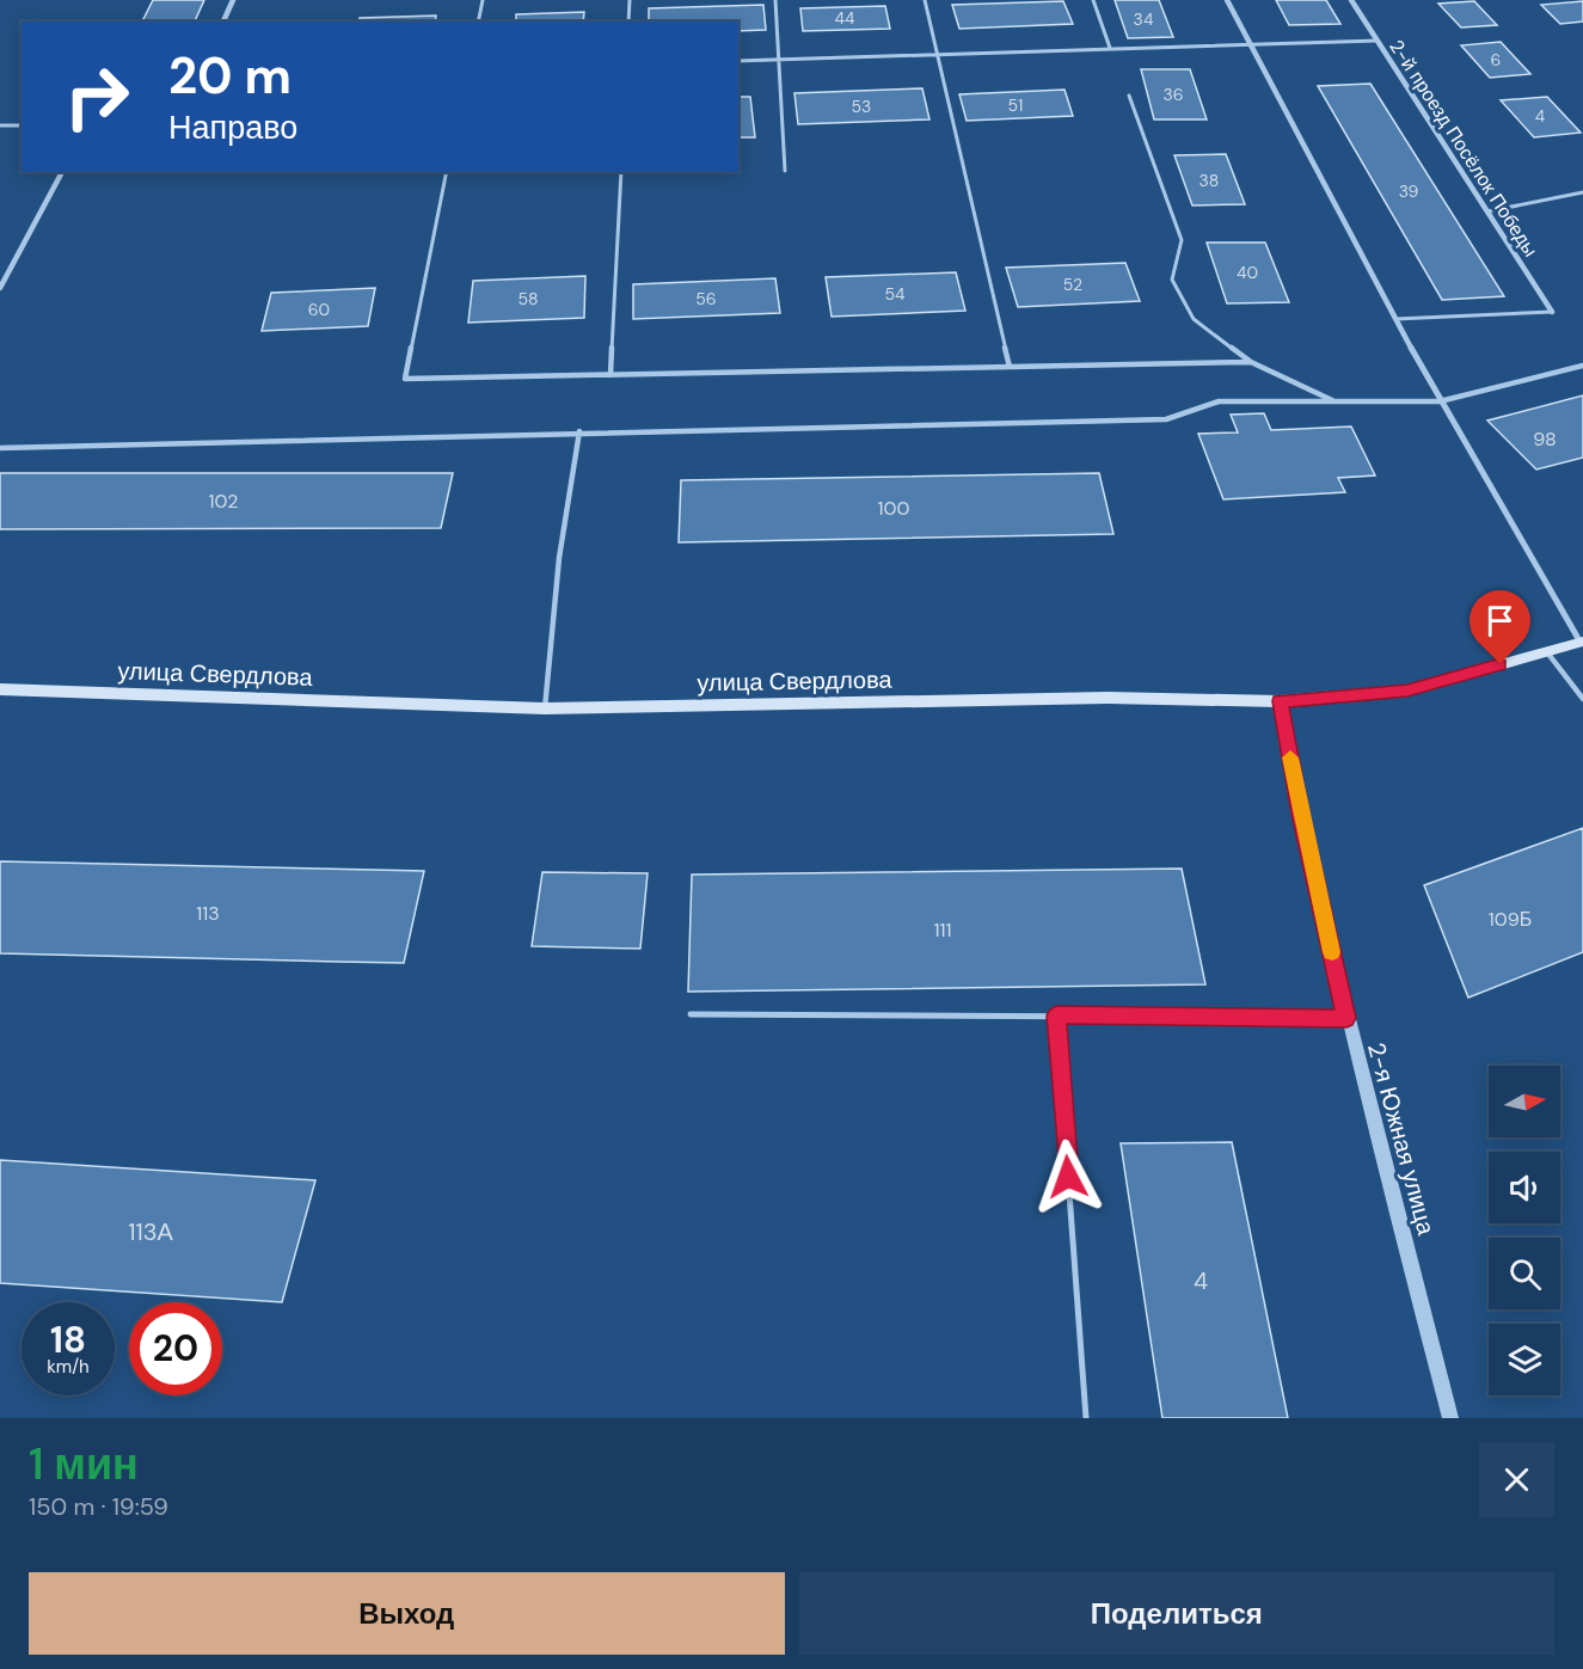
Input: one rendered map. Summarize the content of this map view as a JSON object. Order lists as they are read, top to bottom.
{
  "streets": {
    "main road": ["улица Свердлова"],
    "street": ["2-й проезд Посёлок Победы", "2-я Южная улица"]
  },
  "crossings": [
    ["улица Свердлова", "2-я Южная улица"]
  ],
  "house_numbers": [
    "44",
    "34",
    "6",
    "36",
    "51",
    "53",
    "4",
    "38",
    "39",
    "40",
    "52",
    "54",
    "58",
    "56",
    "60",
    "98",
    "102",
    "100",
    "113",
    "109Б",
    "111",
    "113А",
    "4"
  ],
  "north": "right",
  "page": {
    "turn": ["20 m", "Направо"],
    "speed": "18 km/h",
    "limit": "20",
    "heading": ["1 мин", "150 m · 19:59"],
    "buttons": ["Выход", "Поделиться"]
  }
}
